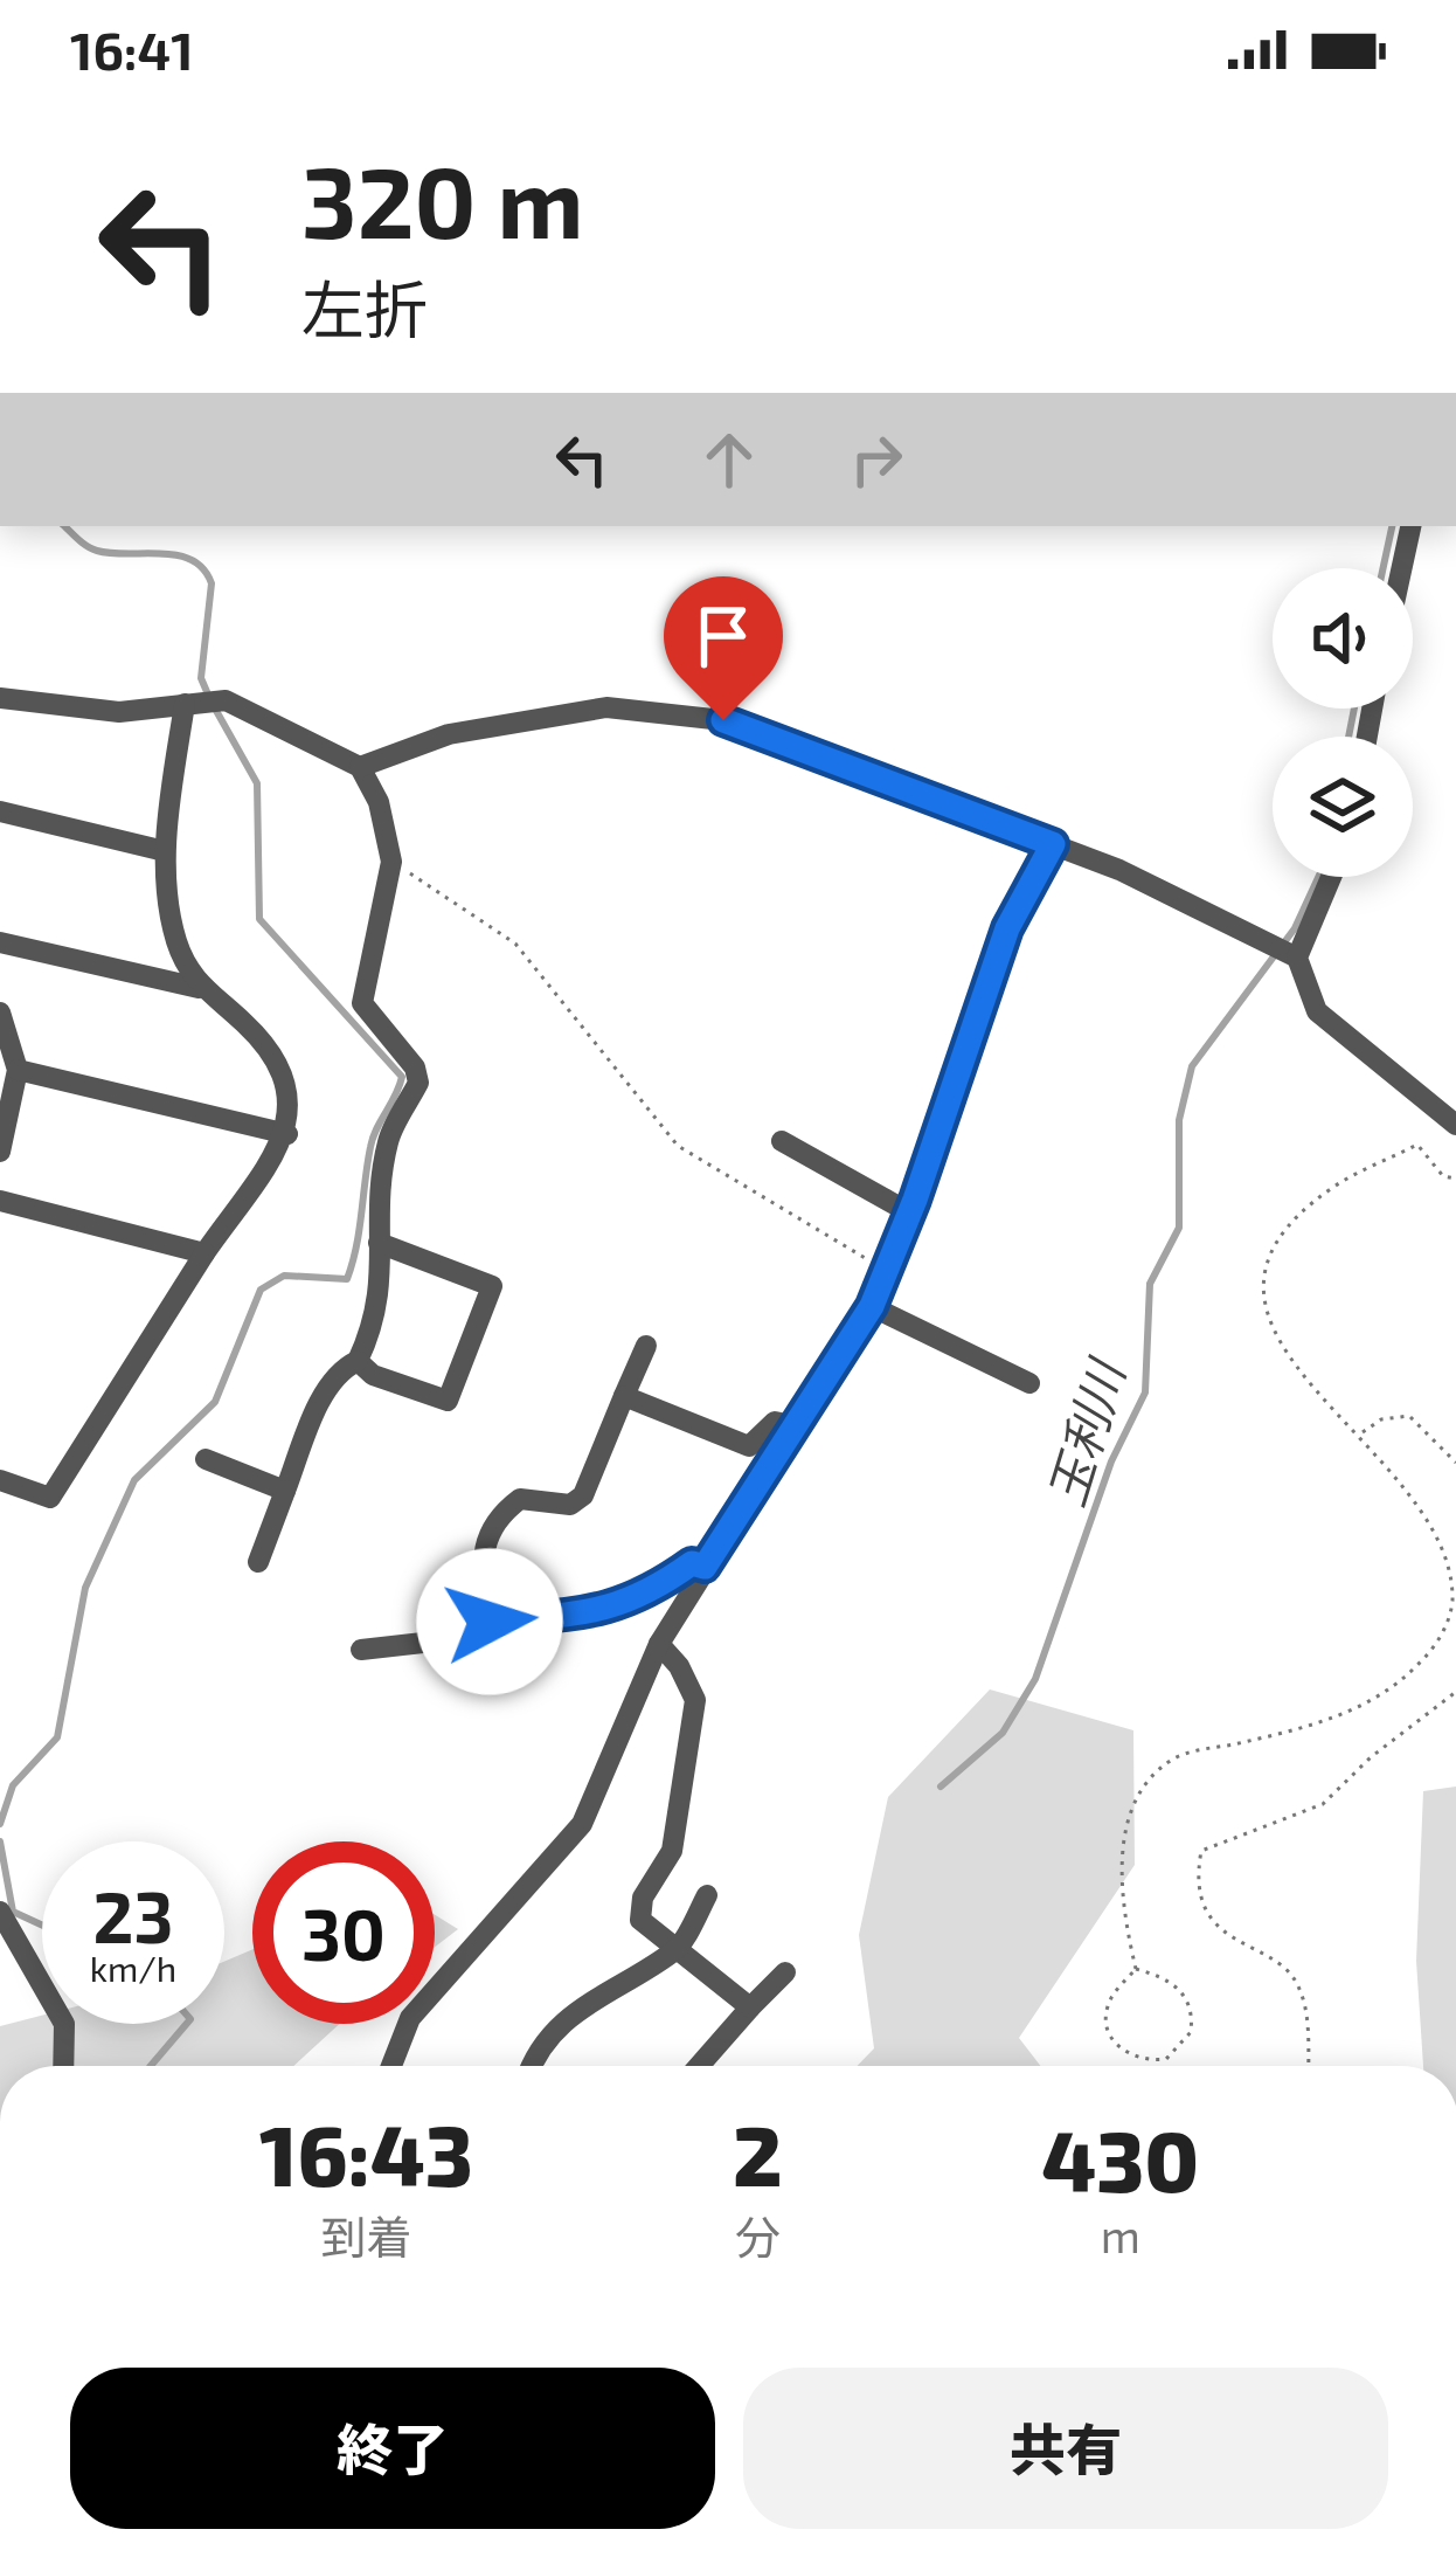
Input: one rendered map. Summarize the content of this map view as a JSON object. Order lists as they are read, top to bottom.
{
  "water": ["玉利川"],
  "page": {
    "status": "16:41",
    "turn": ["320 m", "左折"],
    "speed": "23 km/h",
    "limit": "30",
    "eta": [
      "16:43",
      "到着",
      "2",
      "分",
      "430",
      "m"
    ],
    "buttons": ["終了", "共有"]
  }
}
